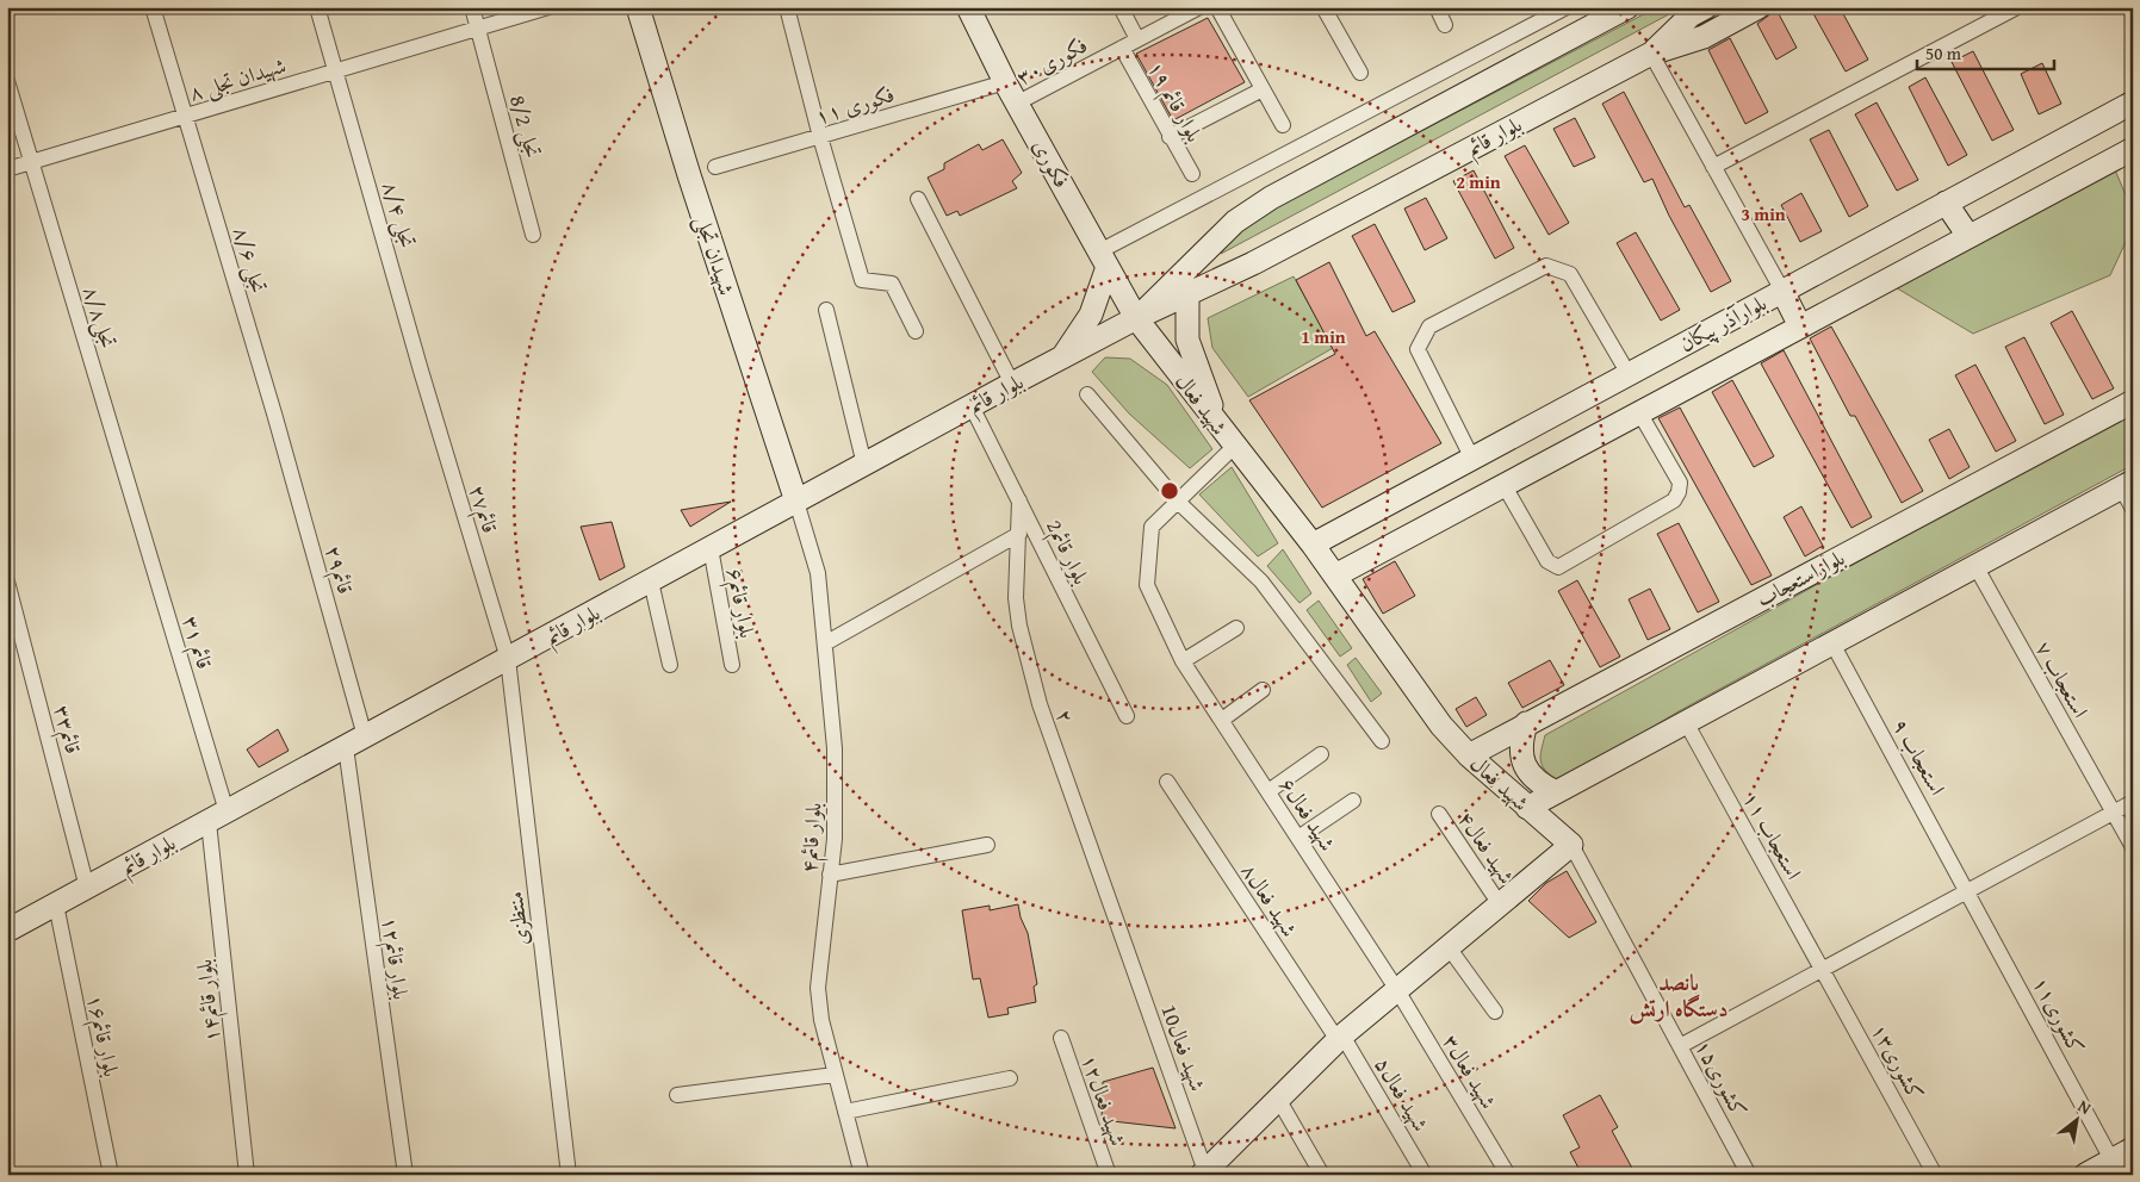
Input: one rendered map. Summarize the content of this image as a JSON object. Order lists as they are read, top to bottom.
{
  "streets": {
    "street": [
      "فکوری۳۰",
      "شهیدان تجلی ۸",
      "بلوار قائم ۱۹",
      "فکوری ۱۱",
      "8/2 تجلی",
      "بلوار قائم",
      "فکوری",
      "۸/۴ تجلی",
      "شهیدان تجلی",
      "تجلی ۸/۶",
      "تجلی۸/۸",
      "بلوارآذر پیکان",
      "شهید فعال",
      "قائم۲۷",
      "2بلوار قائم",
      "قائم۲۹",
      "بلواراستعجاب",
      "بلوار قائم۶",
      "قائم ۳۱",
      "استعجاب ۷",
      "۲",
      "قائم۳۳",
      "استعجاب ۹",
      "شهید فعال۶",
      "استعجاب ۱۱",
      "بلوار قائم۴",
      "شهید فعال۴",
      "شهید فعال۸",
      "منتظزی",
      "بلوار قائم۱۲",
      "بلوار قائم۱۴",
      "۱۱کشوری",
      "بلوار قائم۱۶",
      "10شهید فعال",
      "۱۳کشوری",
      "شهید فعال۳",
      "کشوری۱۵",
      "شهید فعال۵",
      "شهید فعال۱۲"
    ]
  },
  "crossings": [
    ["فکوری۳۰", "بلوار قائم ۱۹"],
    ["فکوری۳۰", "فکوری"],
    ["شهیدان تجلی ۸", "8/2 تجلی"],
    ["شهیدان تجلی ۸", "۸/۴ تجلی"],
    ["شهیدان تجلی ۸", "تجلی ۸/۶"],
    ["شهیدان تجلی ۸", "تجلی۸/۸"],
    ["فکوری ۱۱", "فکوری"],
    ["بلوار قائم", "فکوری"],
    ["بلوار قائم", "شهیدان تجلی"],
    ["بلوار قائم", "شهید فعال"],
    ["بلوار قائم", "قائم۲۷"],
    ["بلوار قائم", "2بلوار قائم"],
    ["بلوار قائم", "قائم۲۹"],
    ["بلوار قائم", "بلوار قائم۶"],
    ["بلوار قائم", "قائم ۳۱"],
    ["بلوار قائم", "قائم۳۳"],
    ["بلوار قائم", "بلوار قائم۴"],
    ["بلوار قائم", "منتظزی"],
    ["بلوار قائم", "بلوار قائم۱۲"],
    ["بلوار قائم", "بلوار قائم۱۴"],
    ["بلوار قائم", "بلوار قائم۱۶"],
    ["فکوری", "شهید فعال"],
    ["۸/۴ تجلی", "قائم۲۷"],
    ["شهیدان تجلی", "بلوار قائم۴"],
    ["تجلی ۸/۶", "قائم۲۹"],
    ["تجلی۸/۸", "قائم ۳۱"],
    ["بلوارآذر پیکان", "شهید فعال"],
    ["شهید فعال", "بلواراستعجاب"],
    ["شهید فعال", "شهید فعال۶"],
    ["شهید فعال", "کشوری۱۵"],
    ["قائم۲۷", "منتظزی"],
    ["2بلوار قائم", "۲"],
    ["قائم۲۹", "بلوار قائم۱۲"],
    ["قائم ۳۱", "بلوار قائم۱۴"],
    ["۲", "10شهید فعال"],
    ["استعجاب ۹", "۱۱کشوری"],
    ["شهید فعال۶", "شهید فعال۳"],
    ["استعجاب ۱۱", "۱۳کشوری"],
    ["شهید فعال۸", "شهید فعال۵"]
  ],
  "districts": ["پانصد دستگاه ارتش"],
  "scale_bar": "50 m",
  "north": "top right",
  "rings": ["2 min", "3 min", "1 min"]
}
